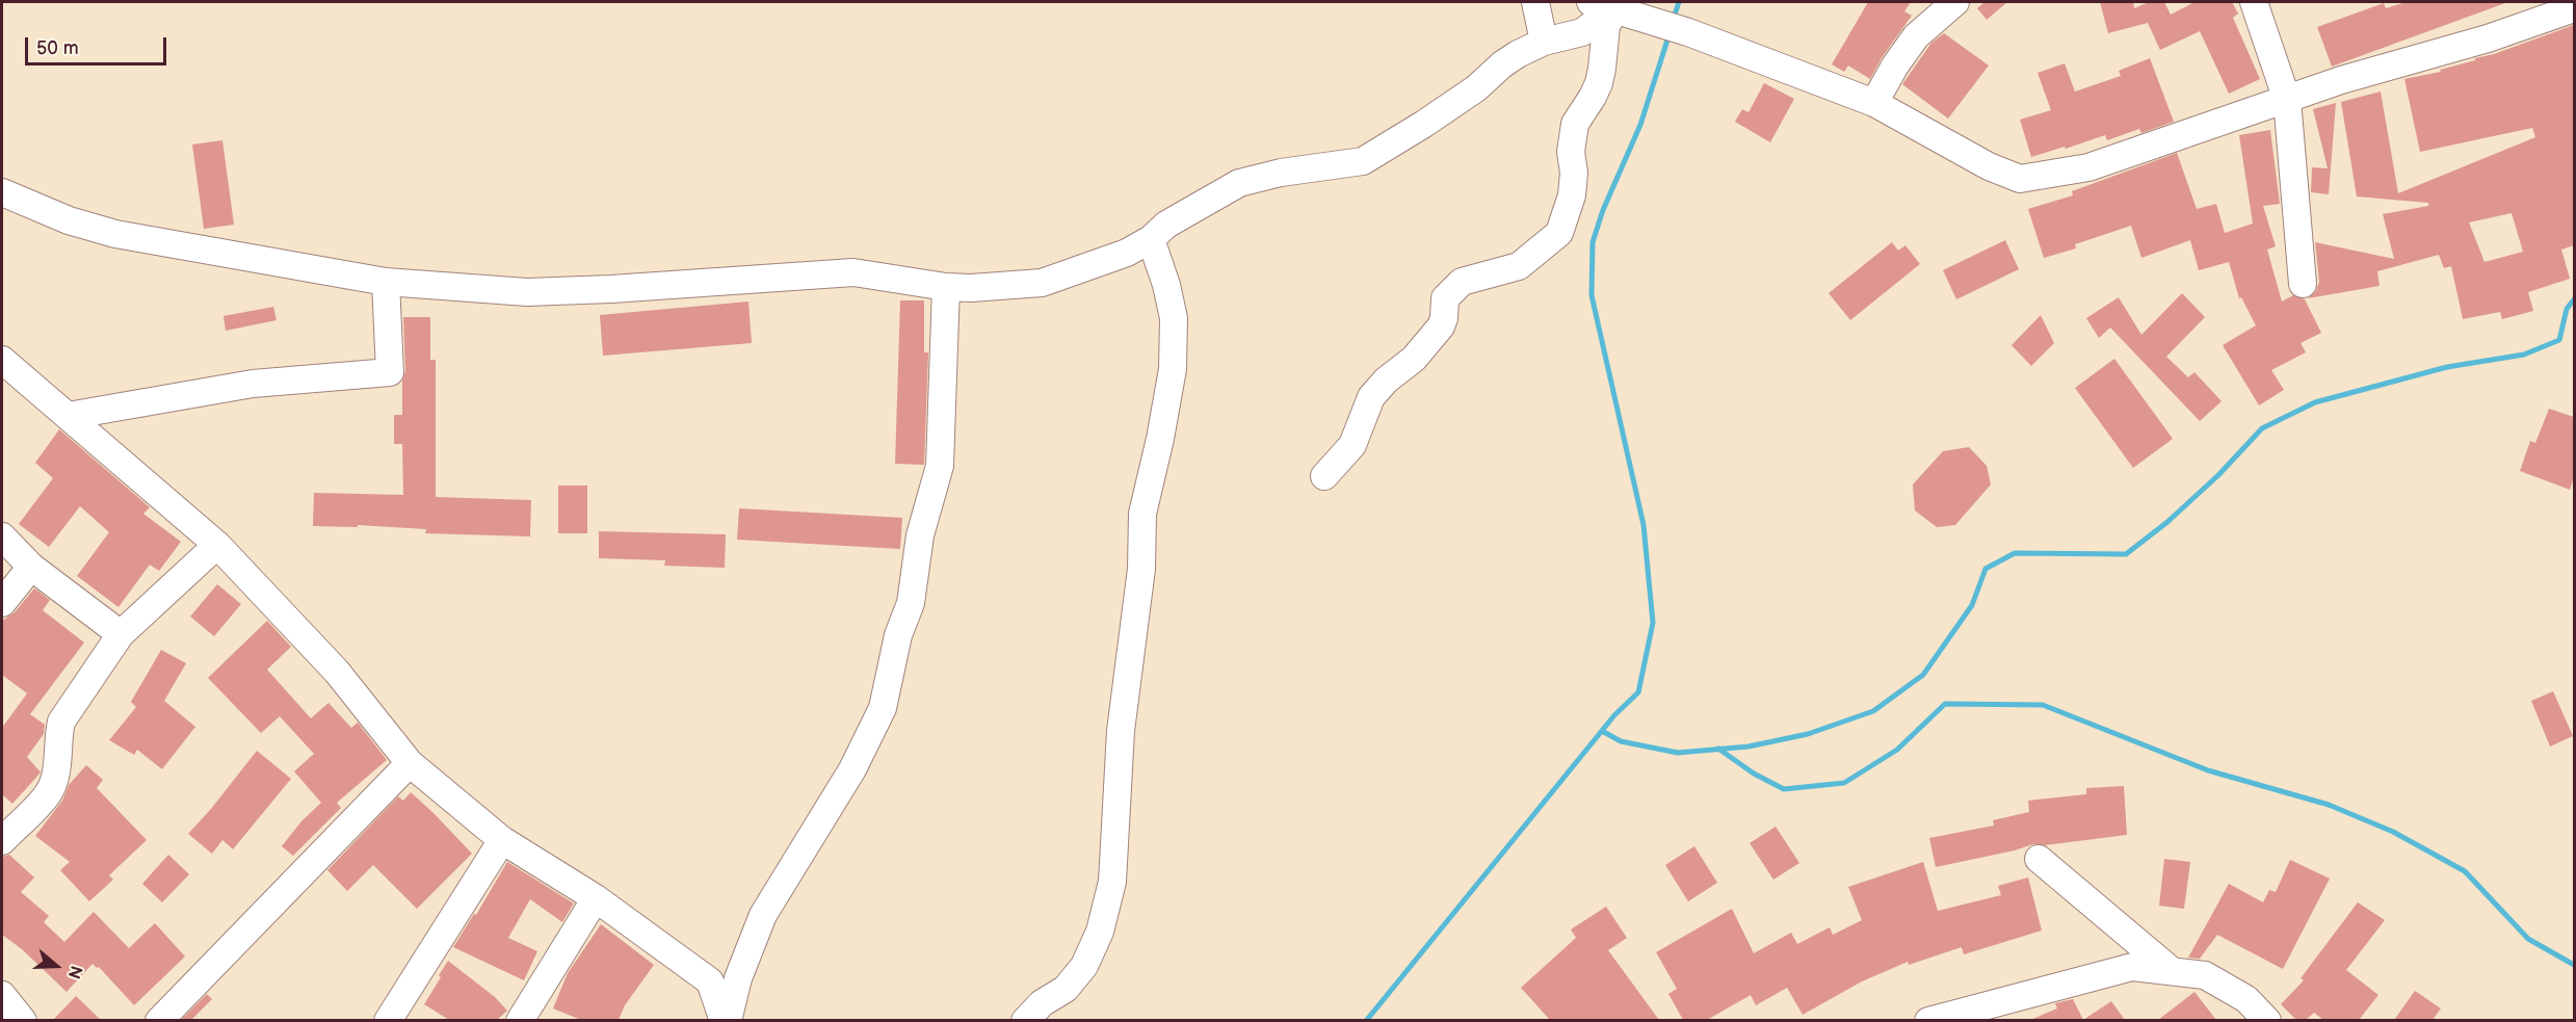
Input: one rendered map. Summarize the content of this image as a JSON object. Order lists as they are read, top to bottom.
{
  "scale_bar": "50 m",
  "north": "right"
}
